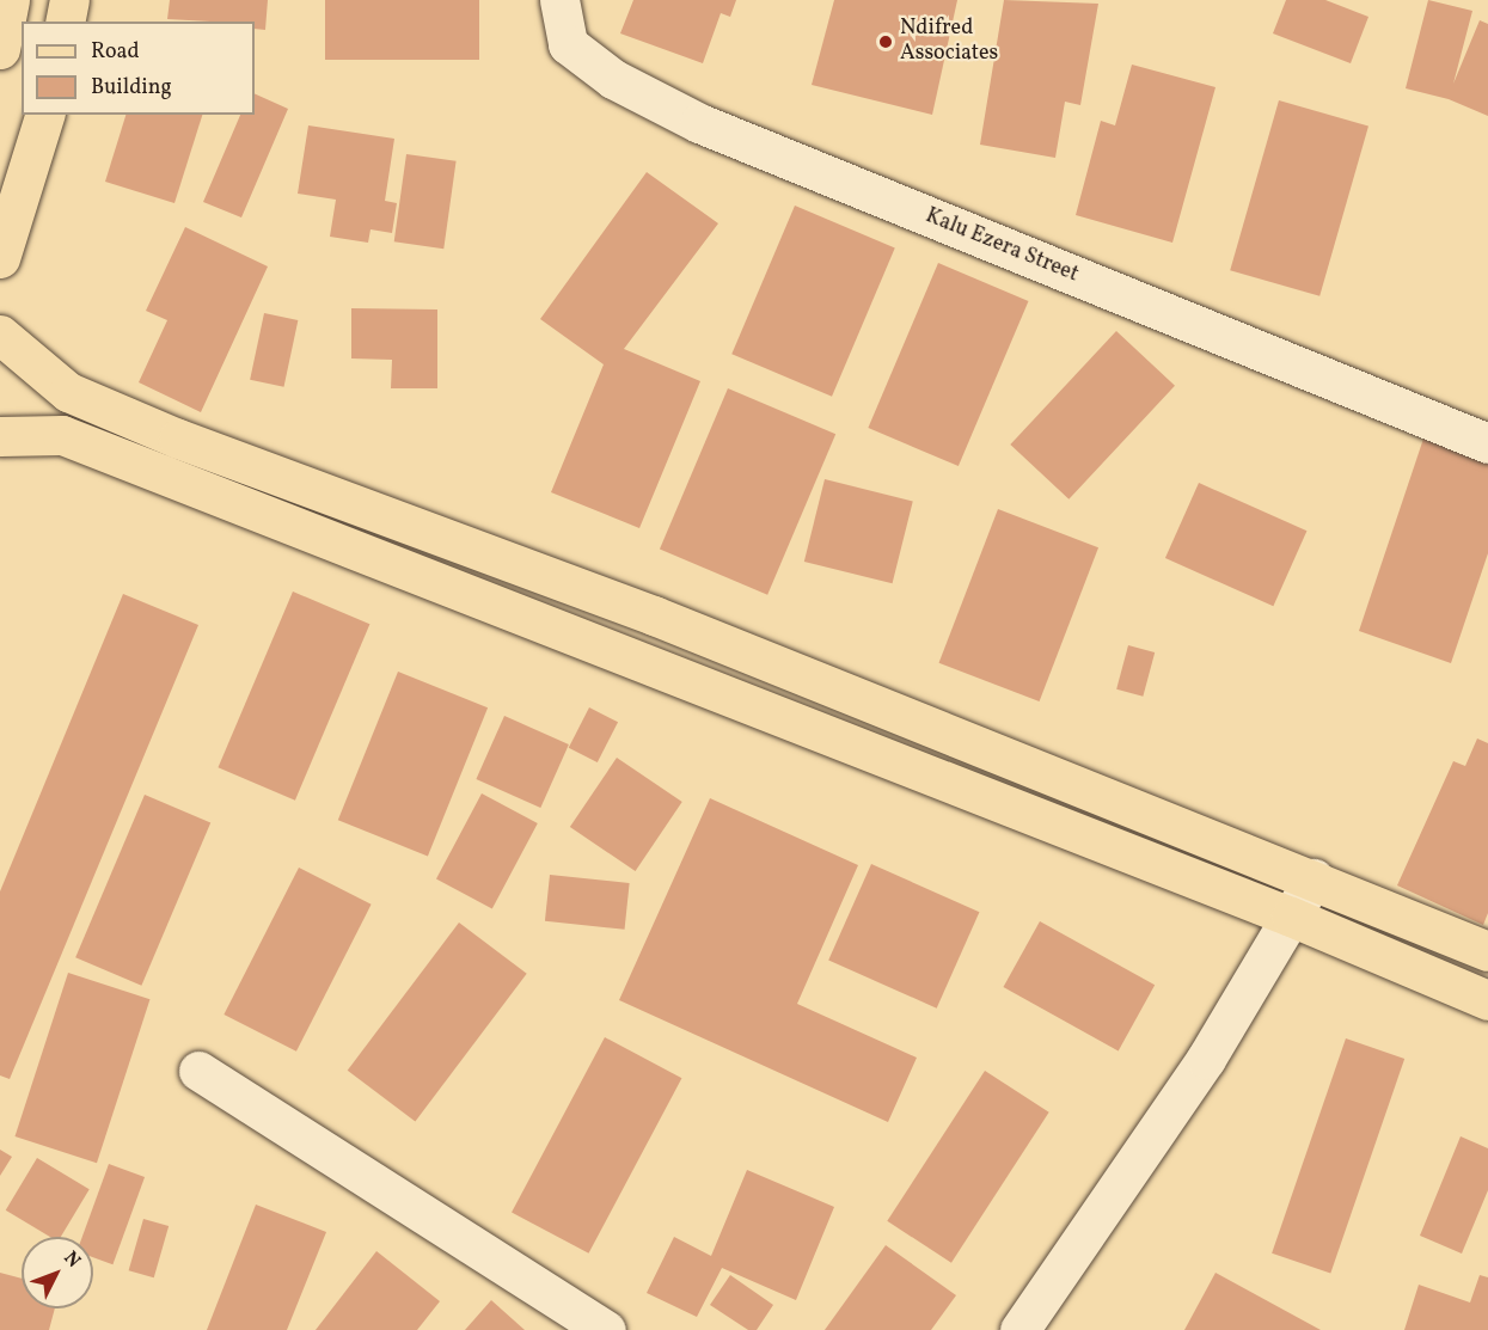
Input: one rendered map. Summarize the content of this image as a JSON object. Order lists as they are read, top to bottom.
{
  "streets": {
    "street": ["Kalu Ezera Street"]
  },
  "places": ["Ndifred Associates"],
  "legend": ["Road", "Building"],
  "north": "top right"
}
